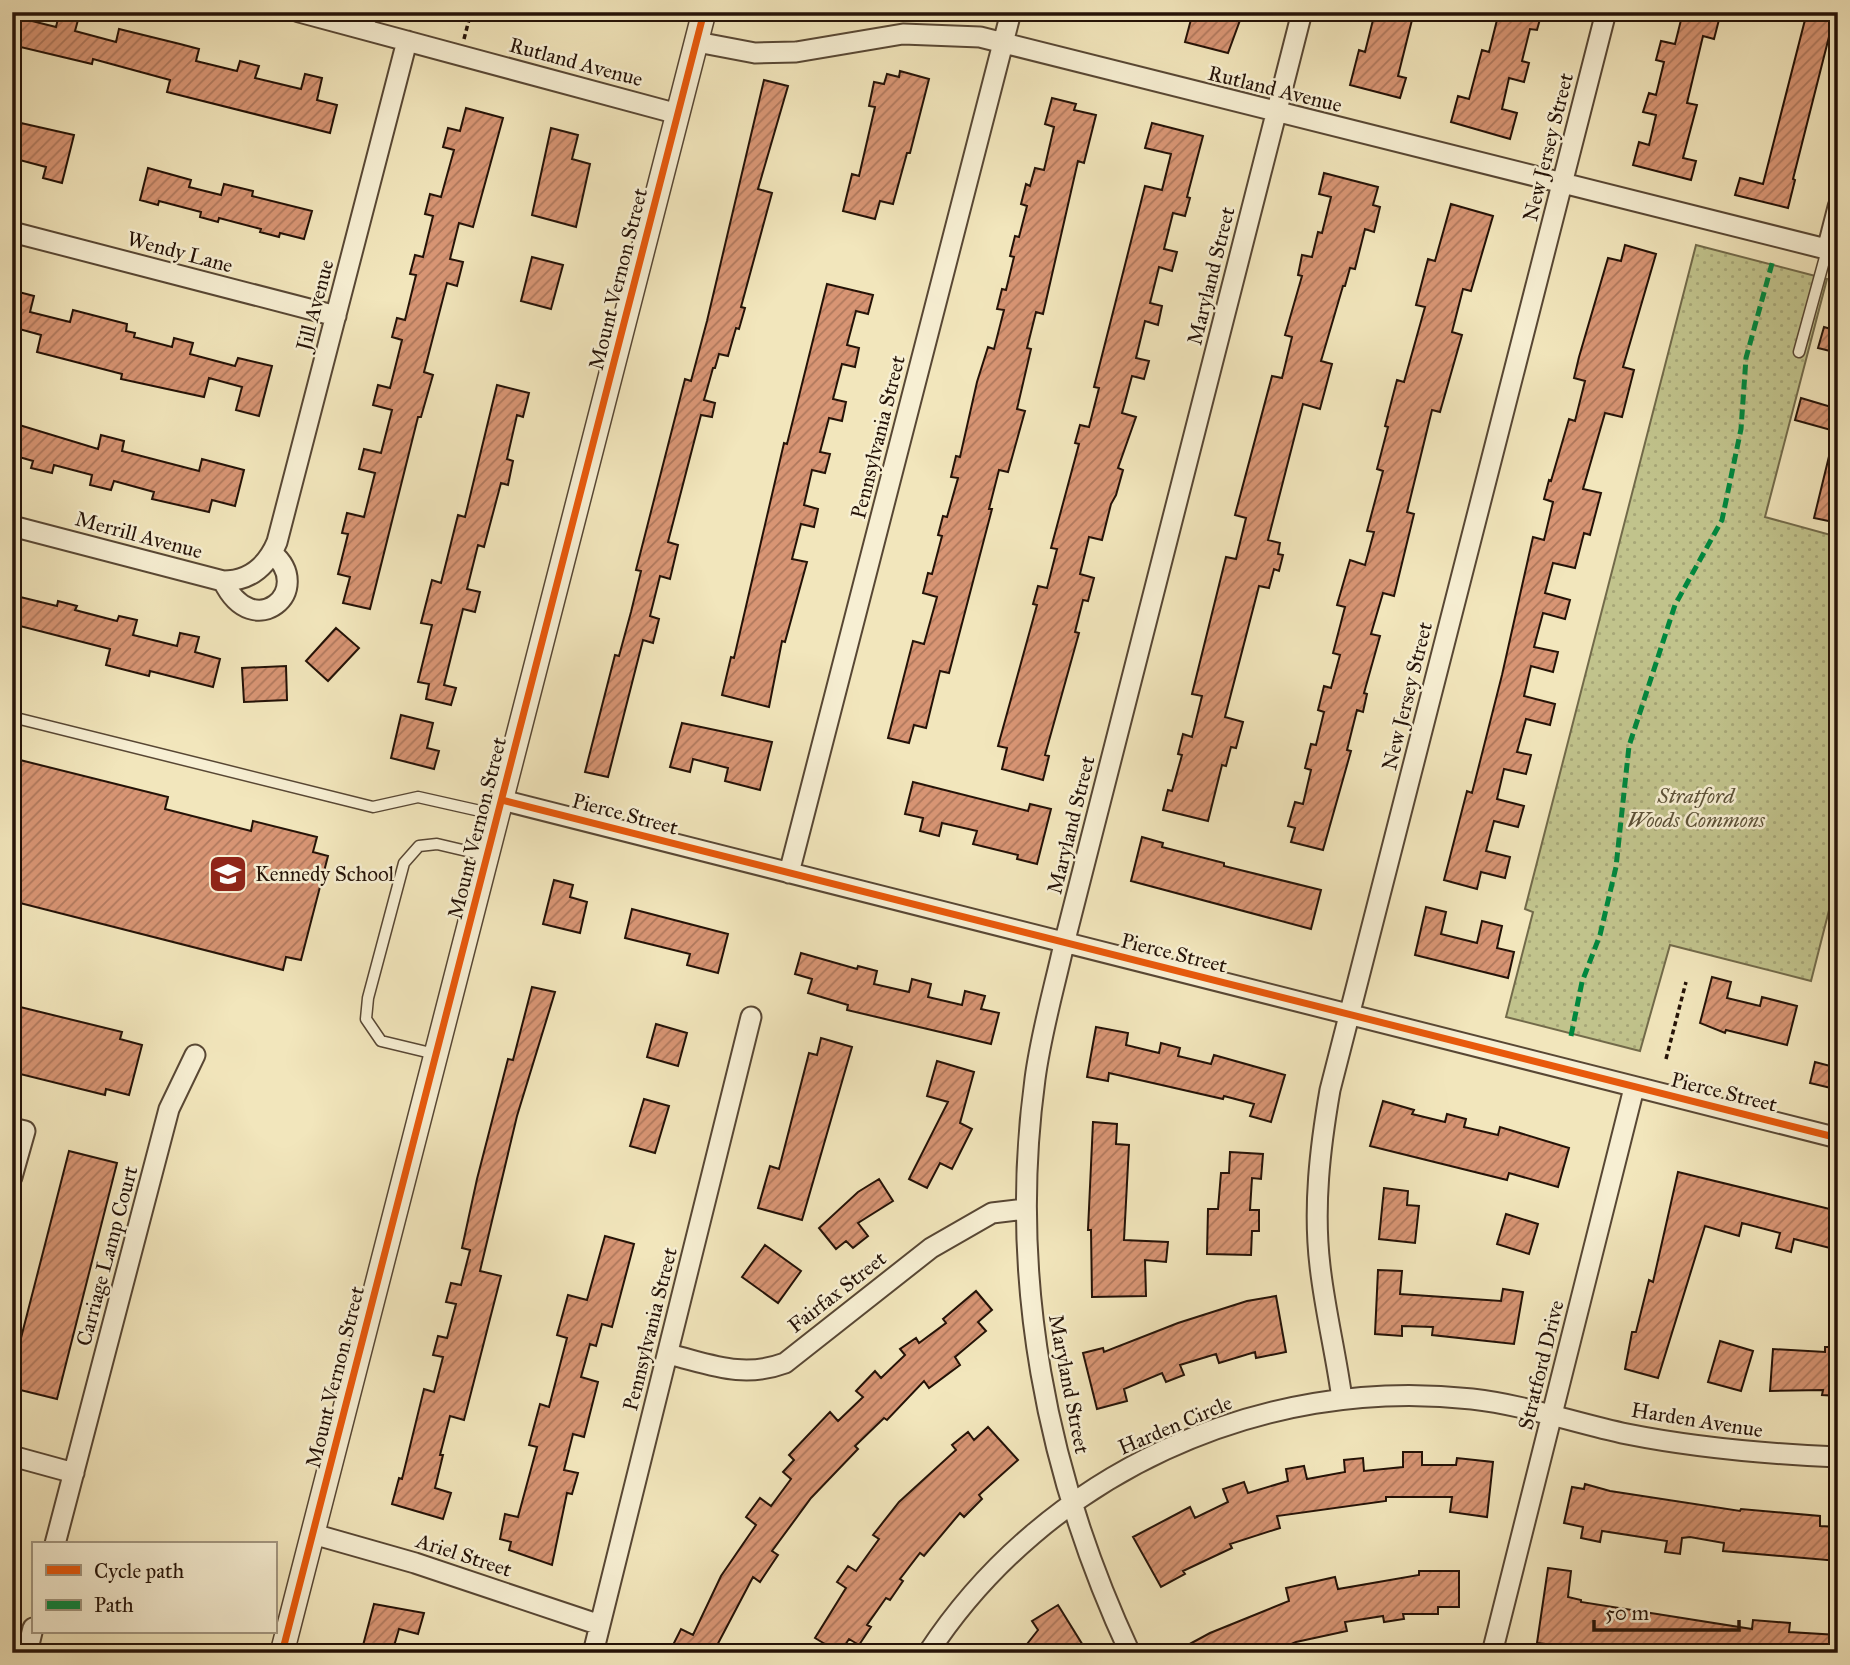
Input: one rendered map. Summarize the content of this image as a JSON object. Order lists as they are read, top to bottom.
{
  "streets": {
    "street": [
      "Rutland Avenue",
      "New Jersey Street",
      "Wendy Lane",
      "Maryland Street",
      "Mount Vernon Street",
      "Jill Avenue",
      "Pennsylvania Street",
      "Merrill Avenue",
      "Pierce Street",
      "Carriage Lamp Court",
      "Fairfax Street",
      "Stratford Drive",
      "Harden Avenue",
      "Harden Circle",
      "Ariel Street"
    ]
  },
  "crossings": [
    ["Rutland Avenue", "New Jersey Street"],
    ["Rutland Avenue", "Maryland Street"],
    ["Rutland Avenue", "Mount Vernon Street"],
    ["Rutland Avenue", "Jill Avenue"],
    ["Rutland Avenue", "Pennsylvania Street"],
    ["New Jersey Street", "Pierce Street"],
    ["New Jersey Street", "Harden Circle"],
    ["Wendy Lane", "Jill Avenue"],
    ["Maryland Street", "Pierce Street"],
    ["Maryland Street", "Fairfax Street"],
    ["Maryland Street", "Harden Circle"],
    ["Mount Vernon Street", "Pierce Street"],
    ["Mount Vernon Street", "Ariel Street"],
    ["Jill Avenue", "Merrill Avenue"],
    ["Pennsylvania Street", "Pierce Street"],
    ["Pennsylvania Street", "Fairfax Street"],
    ["Pennsylvania Street", "Ariel Street"],
    ["Pierce Street", "Stratford Drive"],
    ["Stratford Drive", "Harden Avenue"],
    ["Stratford Drive", "Harden Circle"],
    ["Harden Avenue", "Harden Circle"]
  ],
  "parks": ["Stratford Woods Commons"],
  "places": {
    "school or university": ["Kennedy School"]
  },
  "legend": ["Cycle path", "Path"],
  "scale_bar": "50 m"
}
